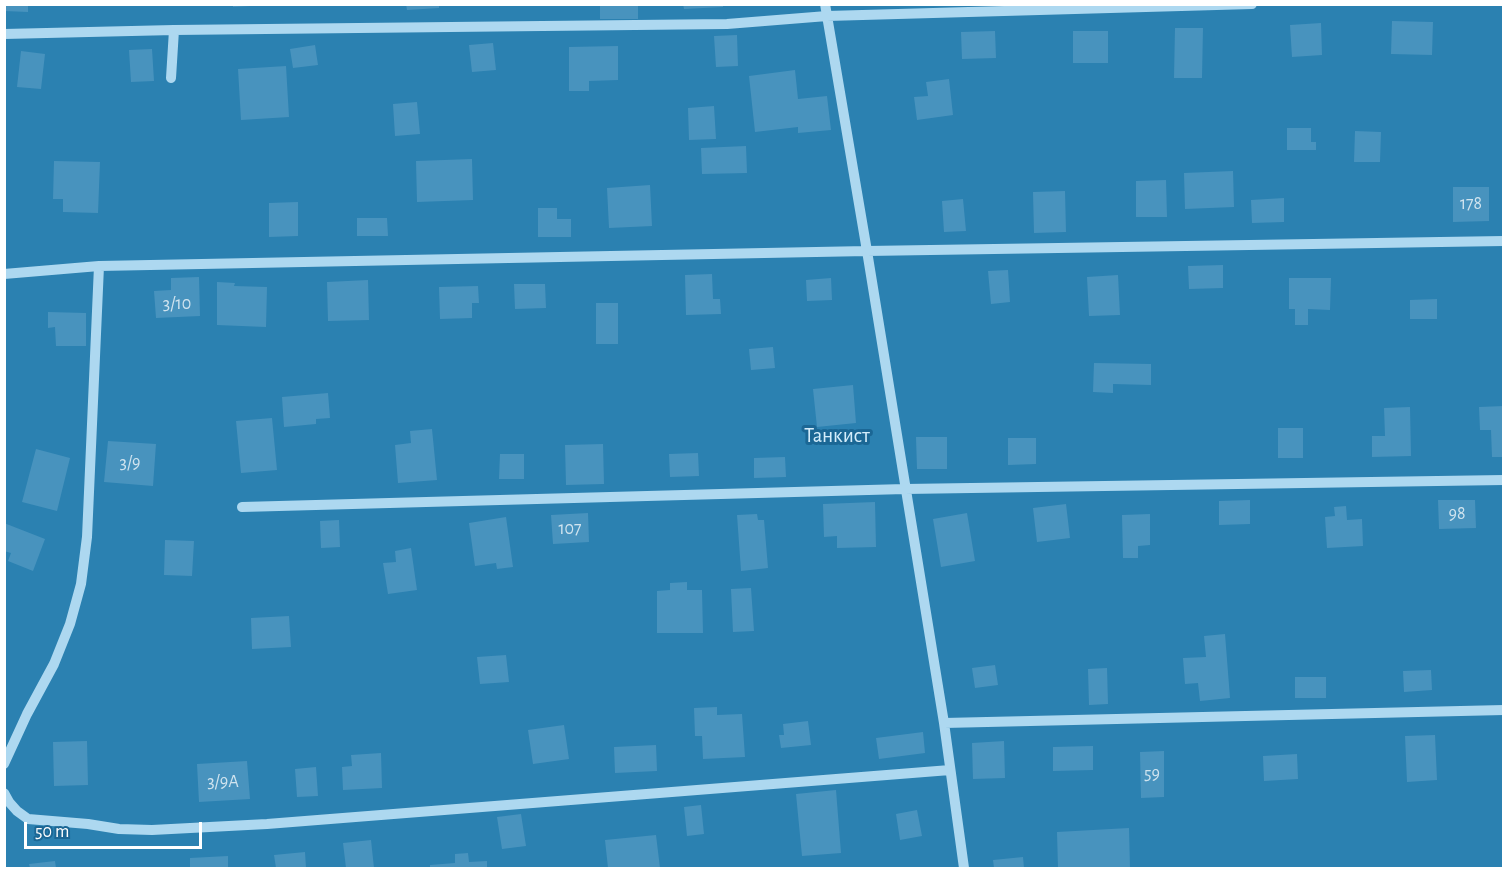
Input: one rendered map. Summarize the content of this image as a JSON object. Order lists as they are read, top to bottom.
{
  "parks": ["Танкист"],
  "house_numbers": [
    "178",
    "3/10",
    "3/9",
    "98",
    "107",
    "59",
    "3/9А"
  ],
  "scale_bar": "50 m"
}
